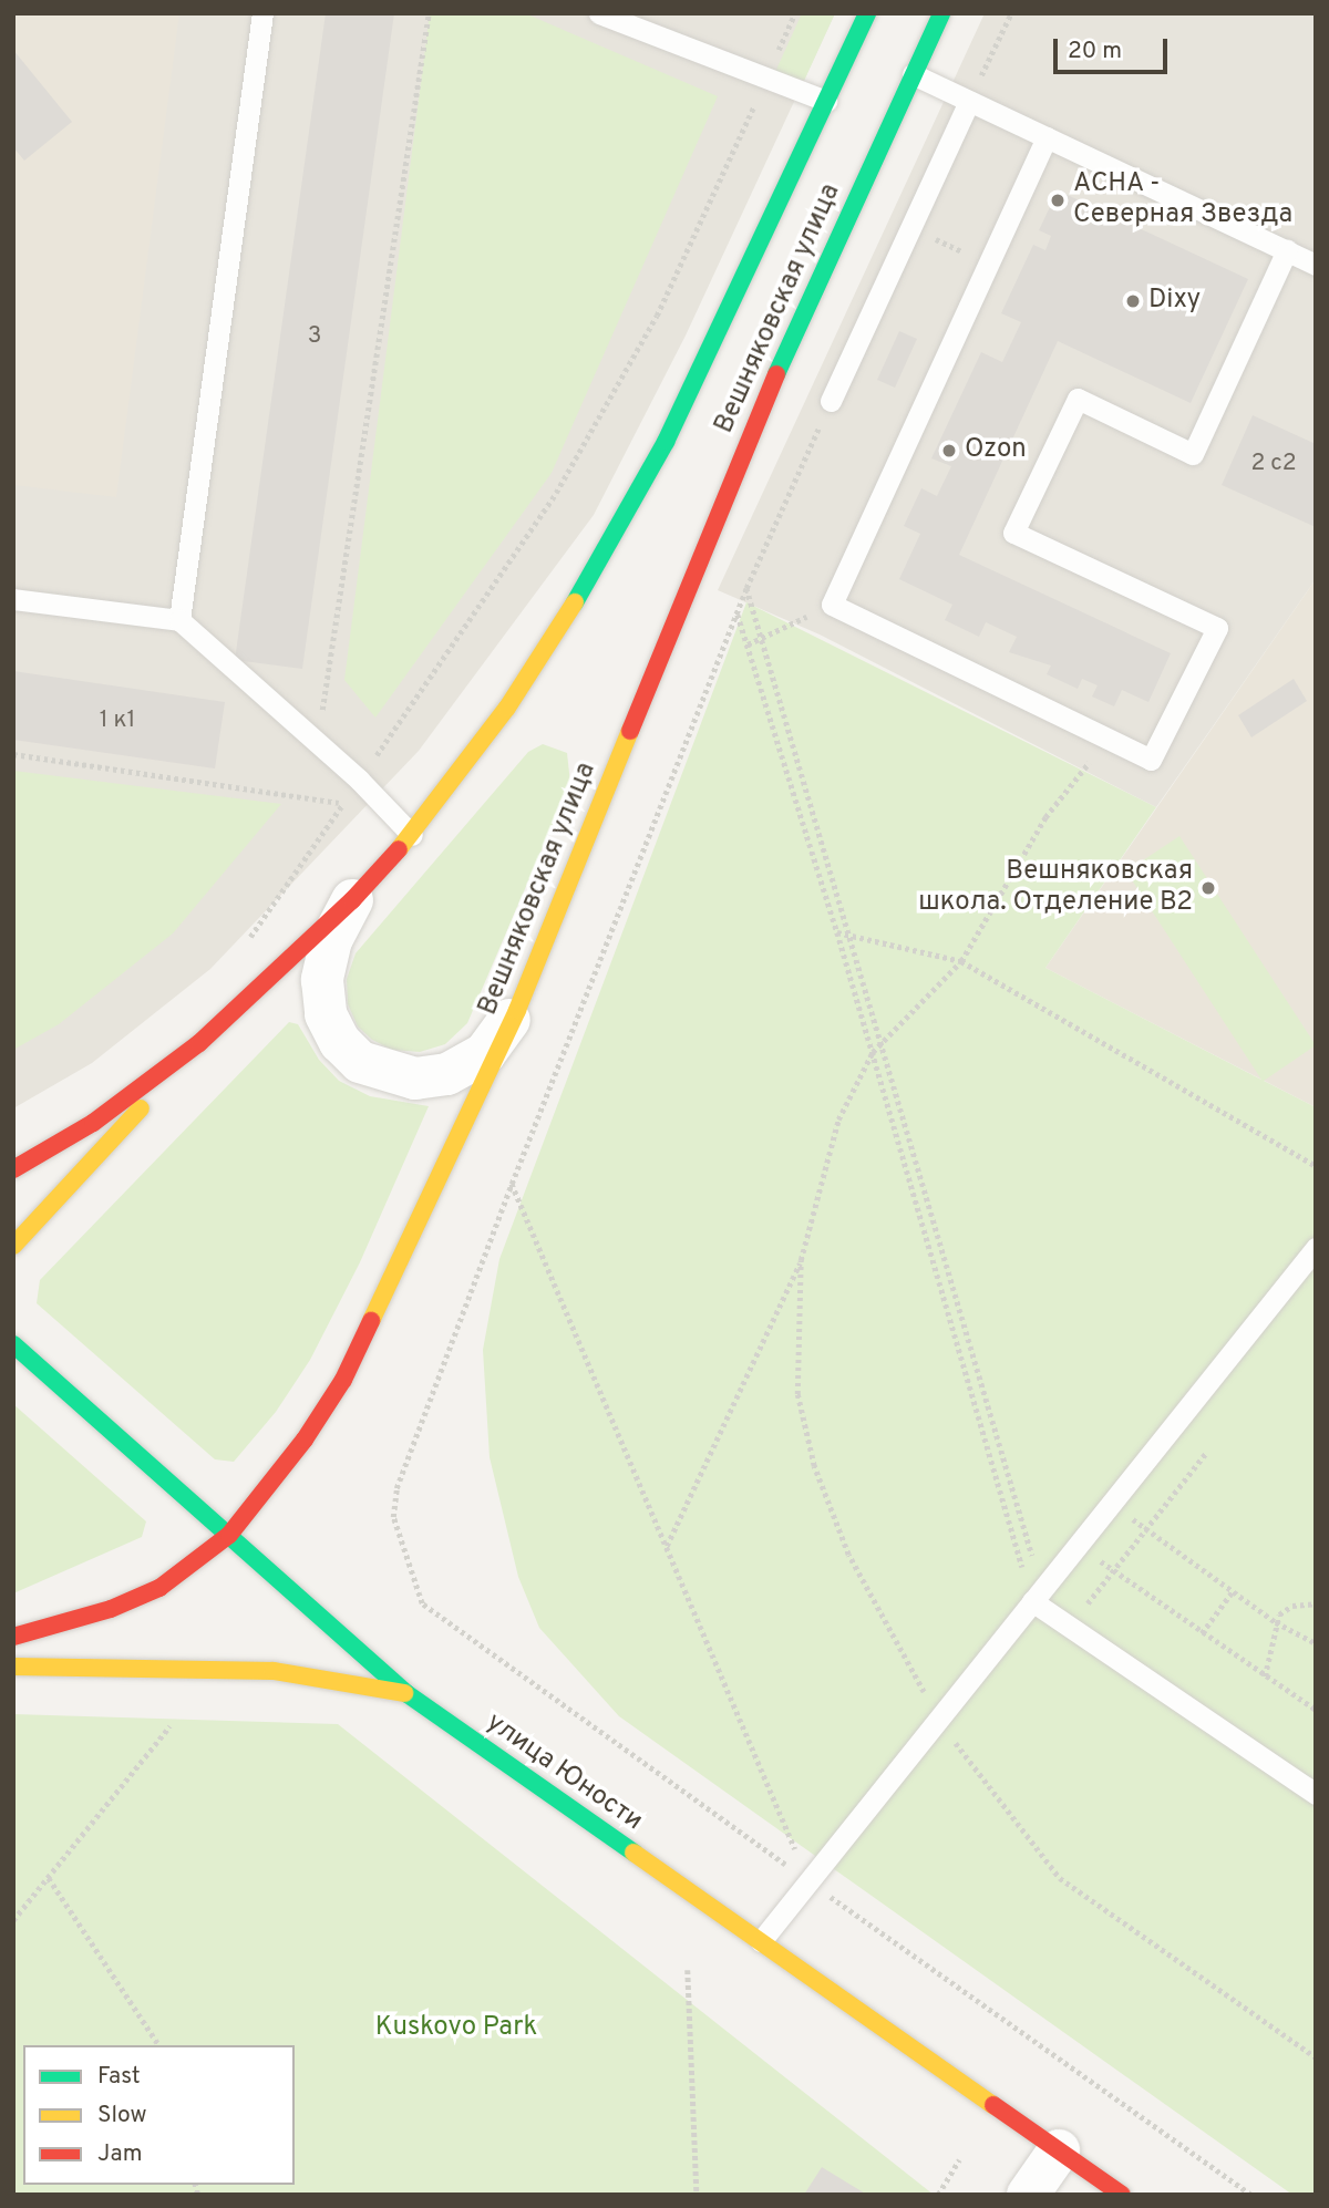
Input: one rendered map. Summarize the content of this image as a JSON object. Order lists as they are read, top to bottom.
{
  "streets": {
    "main road": ["Вешняковская улица", "улица Юности"]
  },
  "crossings": [
    ["Вешняковская улица", "улица Юности"]
  ],
  "parks": ["Kuskovo Park"],
  "places": [
    "АСНА - Северная Звезда",
    "Dixy",
    "Ozon",
    "Вешняковская школа. Отделение В2"
  ],
  "house_numbers": ["3", "2 с2", "1 к1"],
  "legend": ["Fast", "Slow", "Jam"],
  "scale_bar": "20 m"
}
